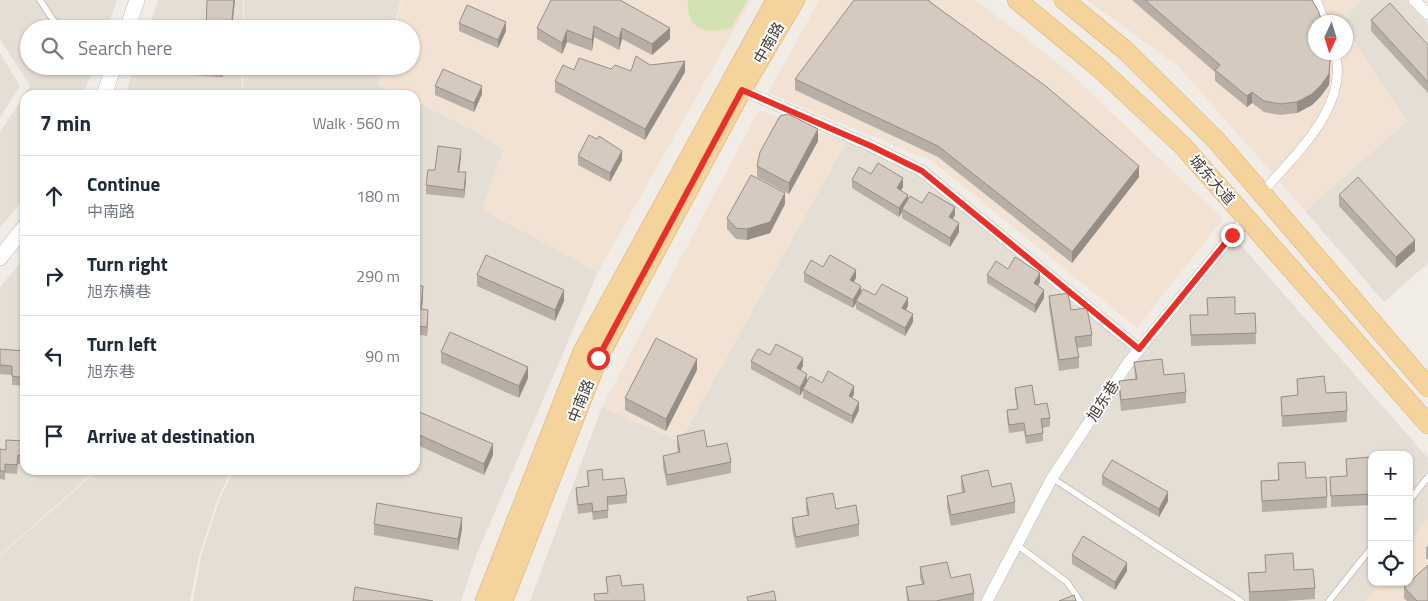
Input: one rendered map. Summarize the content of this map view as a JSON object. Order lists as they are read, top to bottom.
{
  "streets": {
    "main road": ["中南路", "城东大道"],
    "street": ["旭东巷"]
  },
  "crossings": [
    ["城东大道", "旭东巷"]
  ],
  "north": "bottom",
  "page": {
    "search": "Search here",
    "heading": ["7 min", "Walk · 560 m"],
    "list": [
      ["Continue", "中南路", "180 m"],
      ["Turn right", "旭东横巷", "290 m"],
      ["Turn left", "旭东巷", "90 m"],
      "Arrive at destination"
    ],
    "map_buttons": ["+", "−"]
  }
}
